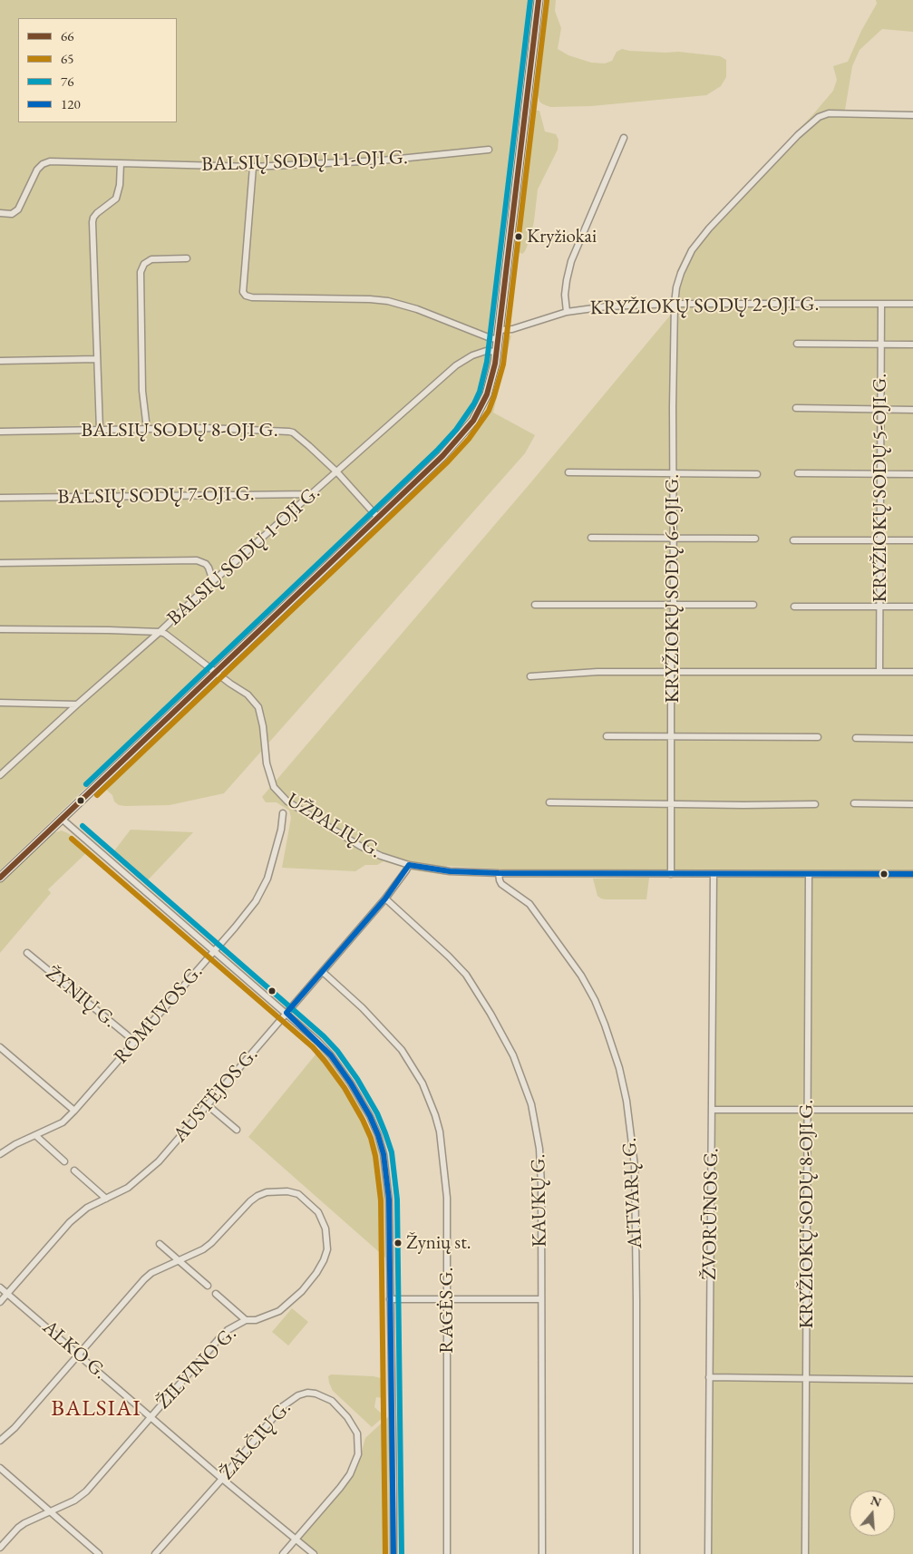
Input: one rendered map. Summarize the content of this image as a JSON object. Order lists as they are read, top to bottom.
{
  "streets": {
    "street": [
      "BALSIŲ SODŲ 11-OJI G.",
      "KRYŽIOKŲ SODŲ 2-OJI G.",
      "BALSIŲ SODŲ 8-OJI G.",
      "KRYŽIOKŲ SODŲ 5-OJI G.",
      "BALSIŲ SODŲ 7-OJI G.",
      "BALSIŲ SODŲ 1-OJI G.",
      "KRYŽIOKŲ SODŲ 6-OJI G.",
      "UŽPALIŲ G.",
      "ŽYNIŲ G.",
      "ROMUVOS G.",
      "AUSTĖJOS G.",
      "AITVARŲ G.",
      "KAUKŲ G.",
      "ŽVORŪNOS G.",
      "KRYŽIOKŲ SODŲ 8-OJI G.",
      "RAGĖS G.",
      "ALKO G.",
      "ŽILVINO G.",
      "ŽALČIŲ G."
    ]
  },
  "crossings": [
    ["KRYŽIOKŲ SODŲ 2-OJI G.", "KRYŽIOKŲ SODŲ 5-OJI G."],
    ["KRYŽIOKŲ SODŲ 2-OJI G.", "KRYŽIOKŲ SODŲ 6-OJI G."],
    ["BALSIŲ SODŲ 8-OJI G.", "BALSIŲ SODŲ 1-OJI G."],
    ["BALSIŲ SODŲ 7-OJI G.", "BALSIŲ SODŲ 1-OJI G."],
    ["BALSIŲ SODŲ 1-OJI G.", "UŽPALIŲ G."],
    ["KRYŽIOKŲ SODŲ 6-OJI G.", "UŽPALIŲ G."],
    ["UŽPALIŲ G.", "AUSTĖJOS G."],
    ["UŽPALIŲ G.", "AITVARŲ G."],
    ["UŽPALIŲ G.", "ŽVORŪNOS G."],
    ["UŽPALIŲ G.", "KRYŽIOKŲ SODŲ 8-OJI G."],
    ["ŽYNIŲ G.", "ROMUVOS G."],
    ["AUSTĖJOS G.", "KAUKŲ G."],
    ["AUSTĖJOS G.", "RAGĖS G."],
    ["AUSTĖJOS G.", "ALKO G."],
    ["ALKO G.", "ŽILVINO G."],
    ["ALKO G.", "ŽALČIŲ G."]
  ],
  "districts": ["BALSIAI"],
  "places": ["Kryžiokai", "Žynių st."],
  "lines": [
    "transit line 66",
    "transit line 76",
    "transit line 65",
    "transit line 120"
  ],
  "legend": [
    "66",
    "65",
    "76",
    "120"
  ],
  "north": "top"
}
